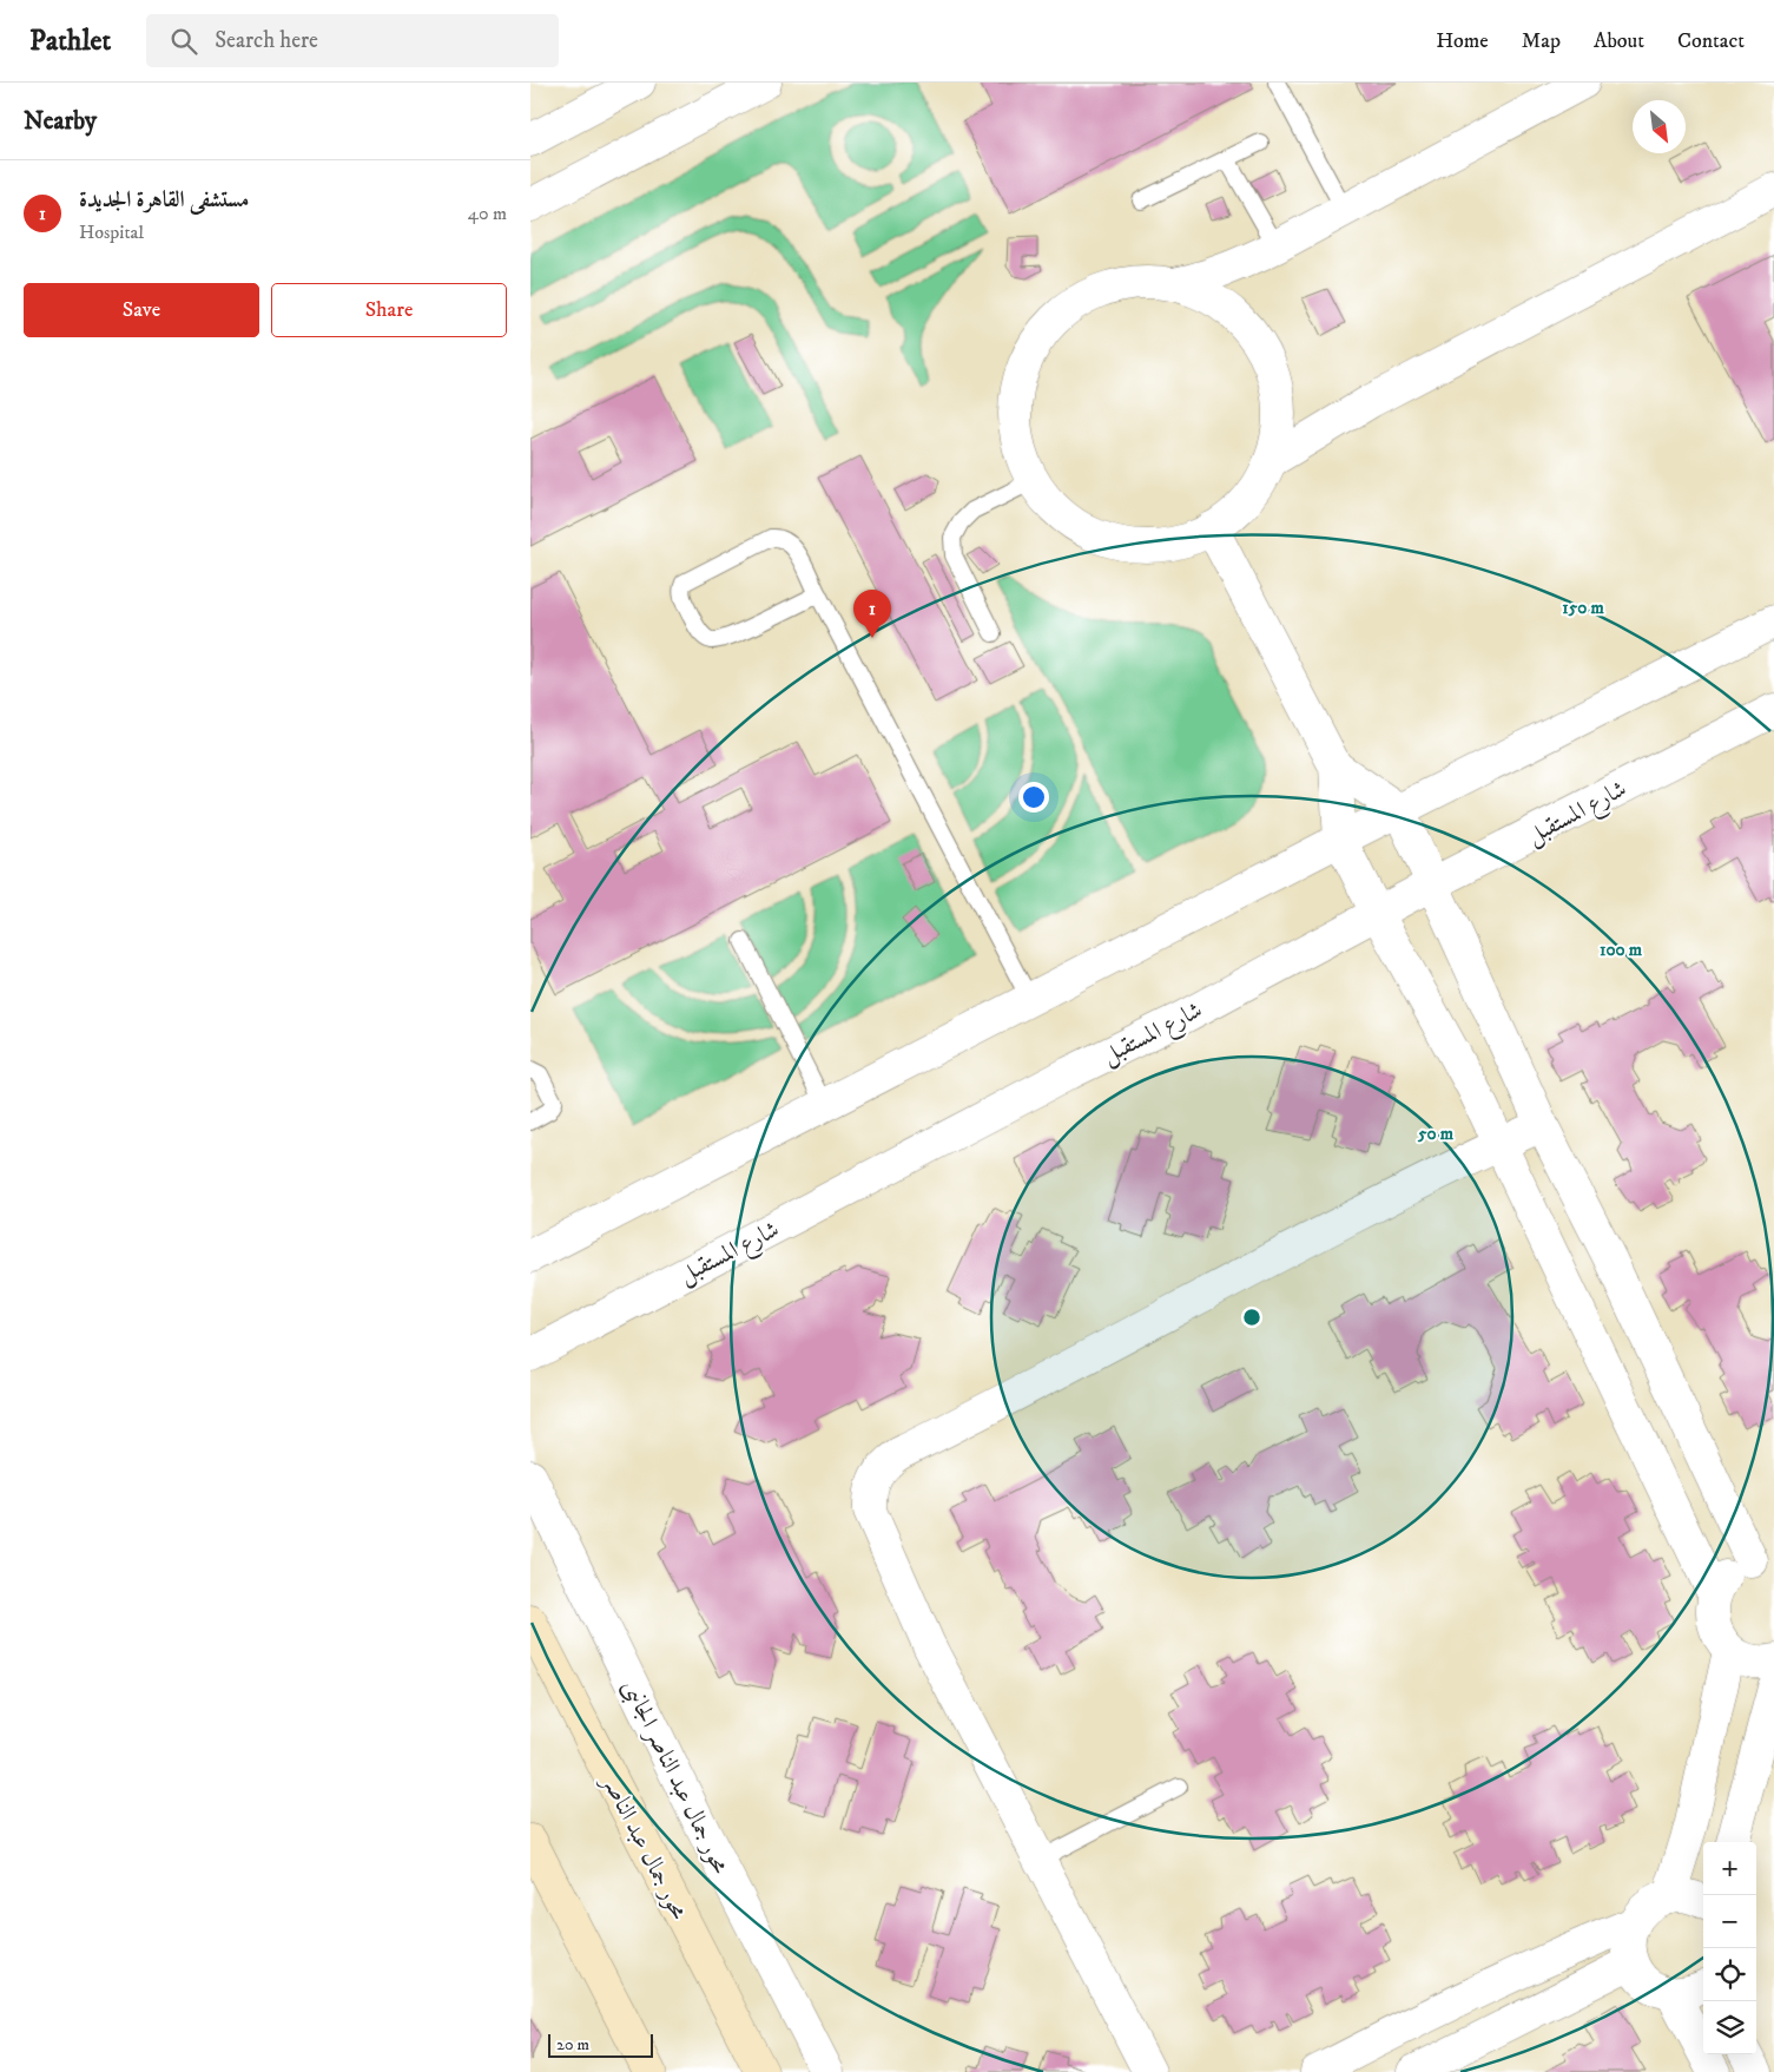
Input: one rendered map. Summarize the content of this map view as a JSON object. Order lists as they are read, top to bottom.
{
  "streets": {
    "main road": ["محور جمال عبد الناصر"],
    "street": ["شارع المستقبل", "محور جمال عبد الناصر الجانبى"]
  },
  "scale_bar": "20 m",
  "north": "bottom right",
  "page": {
    "header": "Pathlet",
    "search": "Search here",
    "nav": [
      "Home",
      "Map",
      "About",
      "Contact"
    ],
    "heading": "Nearby",
    "list": [
      {
        "mark": "1",
        "name": "مستشفى القاهرة الجديدة",
        "note": "Hospital",
        "value": "40 m"
      }
    ],
    "buttons": ["Save", "Share"],
    "pins": "1",
    "map_buttons": ["+", "−"],
    "scale": "20 m"
  },
  "rings": ["150 m", "100 m", "50 m"]
}
